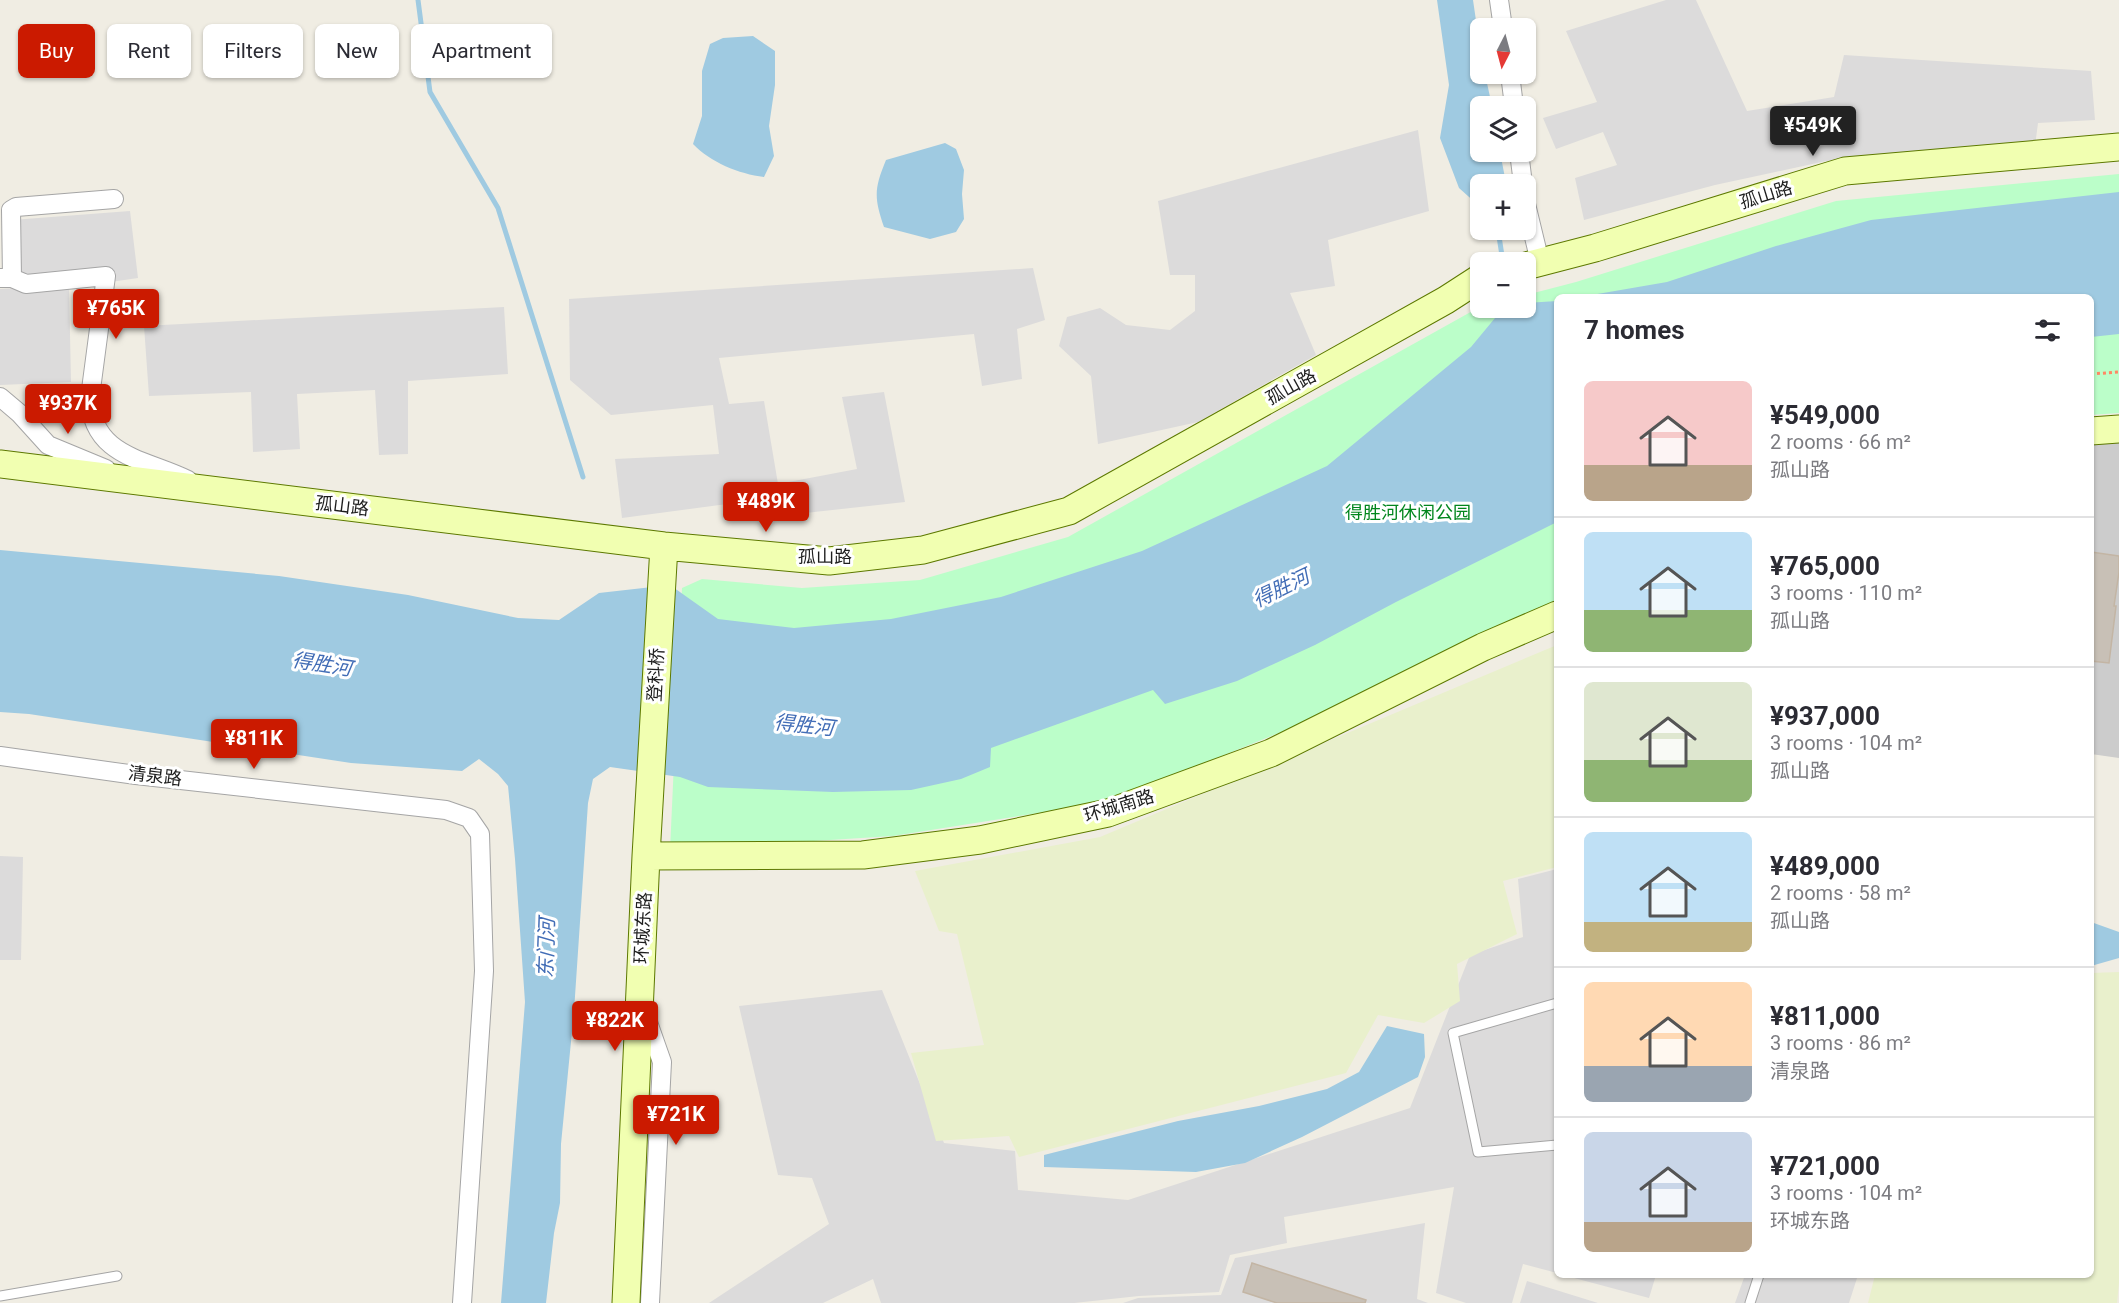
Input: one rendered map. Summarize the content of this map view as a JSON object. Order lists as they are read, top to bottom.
{
  "streets": {
    "street": [
      "孤山路",
      "登科桥",
      "清泉路",
      "环城南路",
      "环城东路"
    ]
  },
  "crossings": [
    ["孤山路", "登科桥"],
    ["登科桥", "环城东路"],
    ["环城南路", "环城东路"]
  ],
  "water": ["得胜河", "东门河"],
  "parks": ["得胜河休闲公园"],
  "north": "bottom",
  "page": {
    "map_buttons": ["+", "−"],
    "chip": [
      "Buy",
      "Rent",
      "Filters",
      "New",
      "Apartment"
    ],
    "price": [
      "¥549K",
      "¥765K",
      "¥937K",
      "¥489K",
      "¥811K",
      "¥822K",
      "¥721K"
    ],
    "heading": "7 homes",
    "list": [
      {
        "name": "¥549,000",
        "note": "2 rooms · 66 m² · 孤山路"
      },
      {
        "name": "¥765,000",
        "note": "3 rooms · 110 m² · 孤山路"
      },
      {
        "name": "¥937,000",
        "note": "3 rooms · 104 m² · 孤山路"
      },
      {
        "name": "¥489,000",
        "note": "2 rooms · 58 m² · 孤山路"
      },
      {
        "name": "¥811,000",
        "note": "3 rooms · 86 m² · 清泉路"
      },
      {
        "name": "¥721,000",
        "note": "3 rooms · 104 m² · 环城东路"
      }
    ]
  }
}
